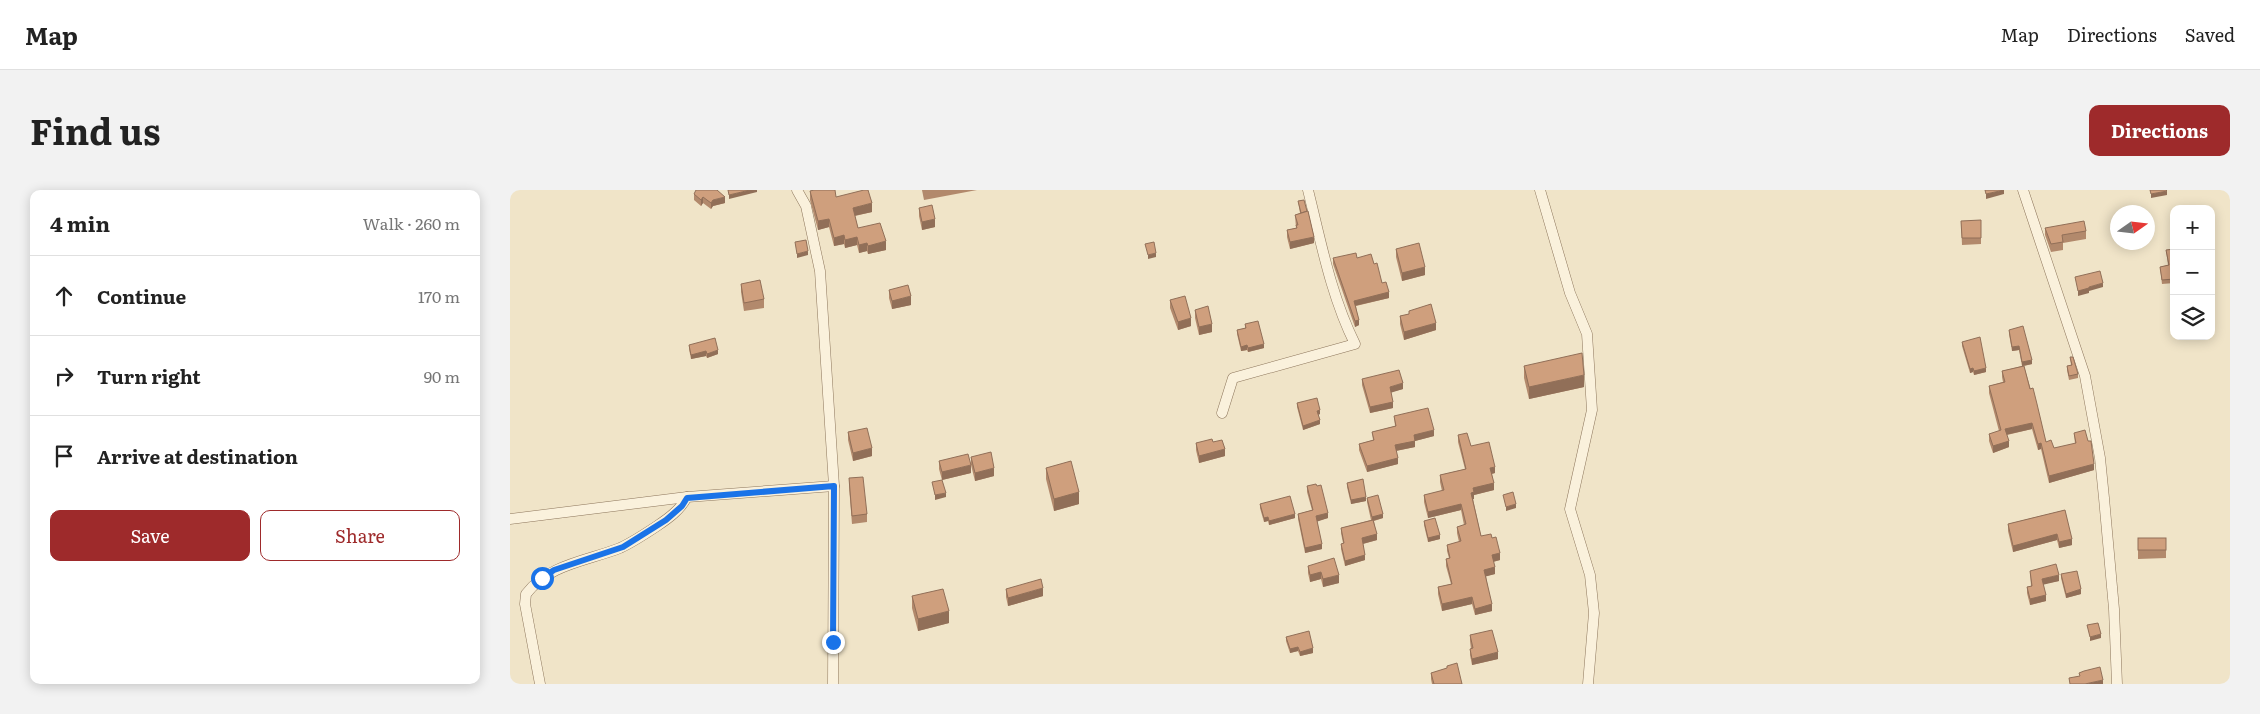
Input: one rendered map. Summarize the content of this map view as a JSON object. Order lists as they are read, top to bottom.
{
  "north": "right",
  "page": {
    "header": "Map",
    "nav": ["Map", "Directions", "Saved"],
    "title": "Find us",
    "buttons": [
      "Directions",
      ["Save", "Share"]
    ],
    "heading": ["4 min", "Walk · 260 m"],
    "map_buttons": ["+", "−"],
    "list": [
      ["Continue", "170 m"],
      ["Turn right", "90 m"],
      "Arrive at destination"
    ]
  }
}
